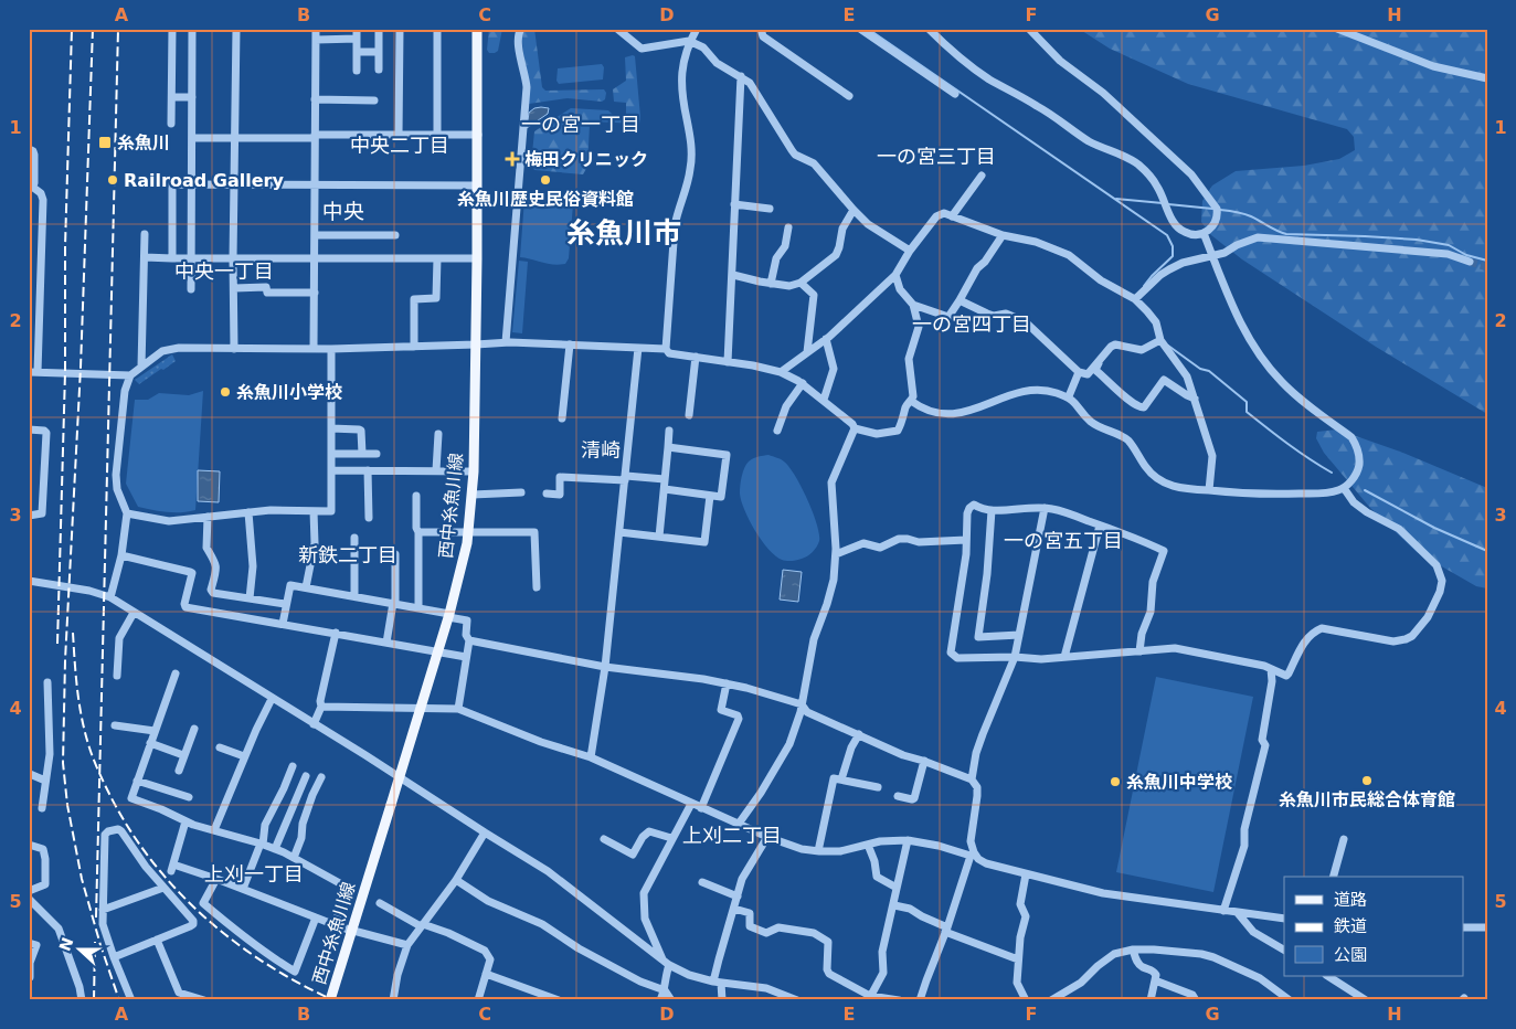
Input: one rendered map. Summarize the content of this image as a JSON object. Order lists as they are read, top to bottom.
{
  "streets": {
    "main road": ["西中糸魚川線"]
  },
  "districts": [
    "一の宮一丁目",
    "中央二丁目",
    "一の宮三丁目",
    "中央",
    "糸魚川市",
    "中央一丁目",
    "一の宮四丁目",
    "清崎",
    "一の宮五丁目",
    "新鉄二丁目",
    "上刈二丁目",
    "上刈一丁目"
  ],
  "places": {
    "transit": ["糸魚川"],
    "health": ["梅田クリニック"],
    "other": [
      "Railroad Gallery",
      "糸魚川歴史民俗資料館",
      "糸魚川小学校",
      "糸魚川市民総合体育館",
      "糸魚川中学校"
    ]
  },
  "legend": ["道路", "鉄道", "公園"],
  "north": "left",
  "grid": {
    "columns": [
      "A",
      "B",
      "C",
      "D",
      "E",
      "F",
      "G",
      "H"
    ],
    "rows": [
      "1",
      "2",
      "3",
      "4",
      "5"
    ]
  }
}
